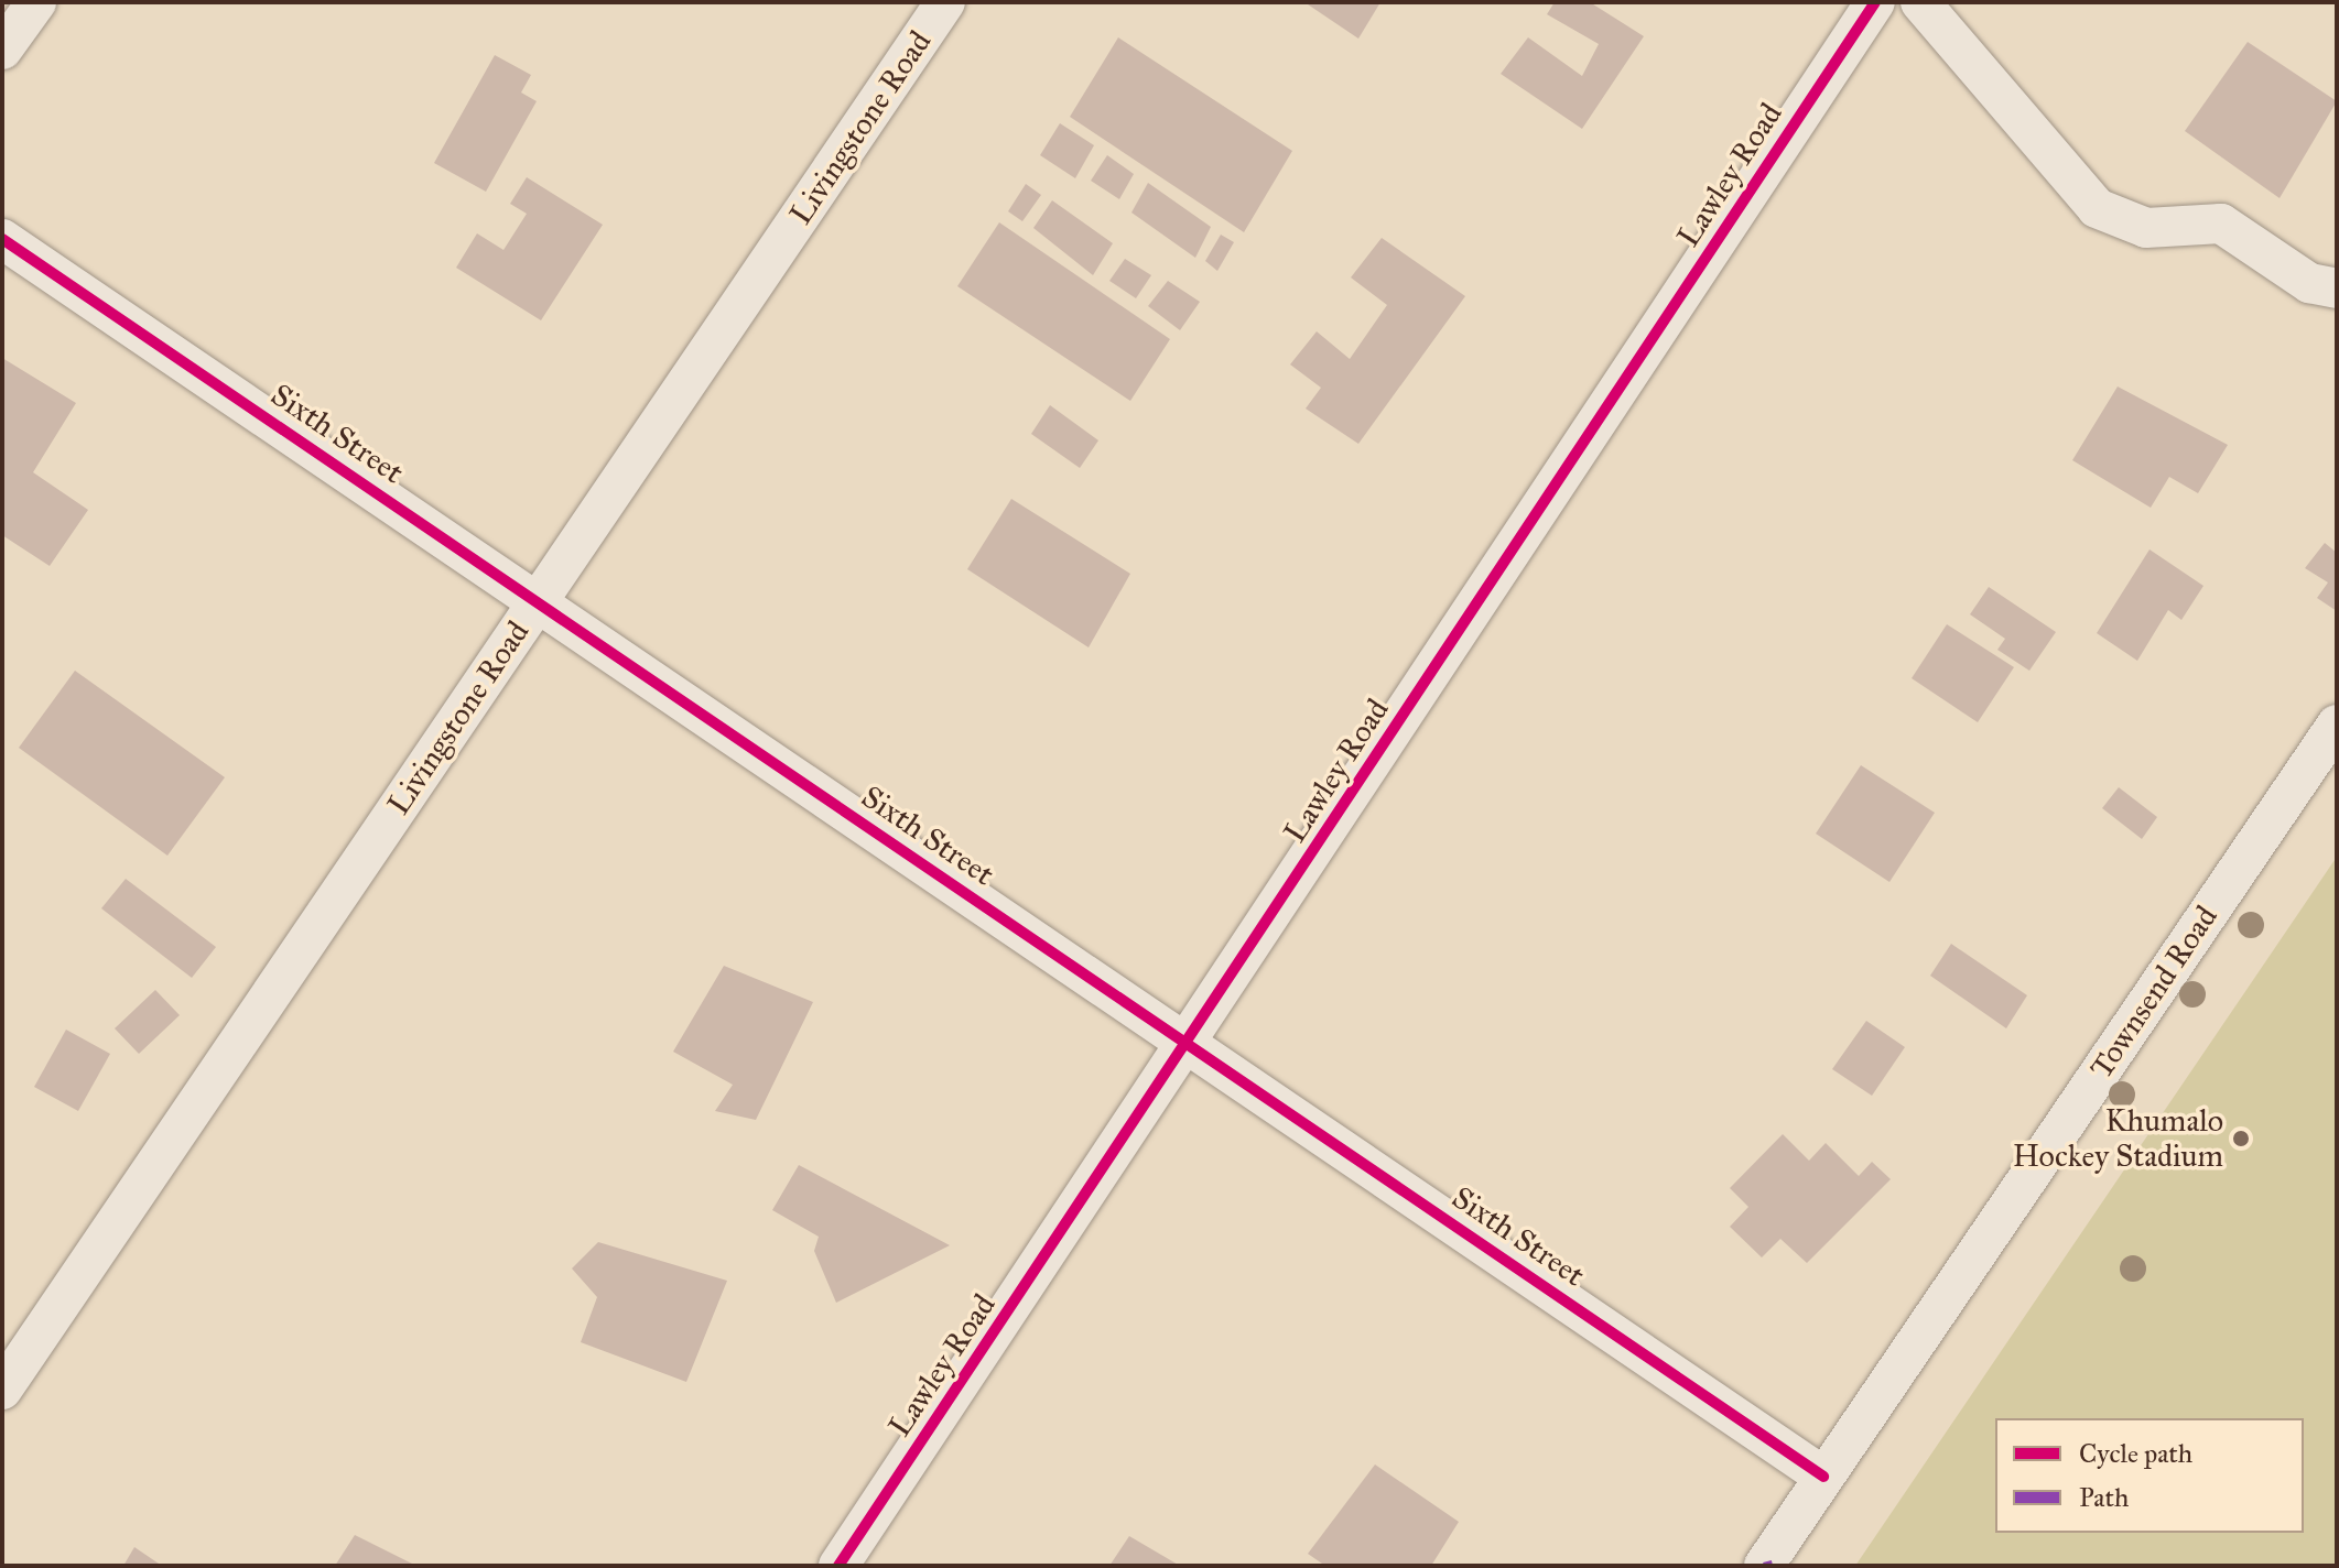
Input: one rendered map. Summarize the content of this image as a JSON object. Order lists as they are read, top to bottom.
{
  "streets": {
    "street": [
      "Livingstone Road",
      "Lawley Road",
      "Sixth Street",
      "Townsend Road"
    ]
  },
  "crossings": [
    ["Livingstone Road", "Sixth Street"],
    ["Lawley Road", "Sixth Street"],
    ["Sixth Street", "Townsend Road"]
  ],
  "places": ["Khumalo Hockey Stadium"],
  "legend": ["Cycle path", "Path"]
}
